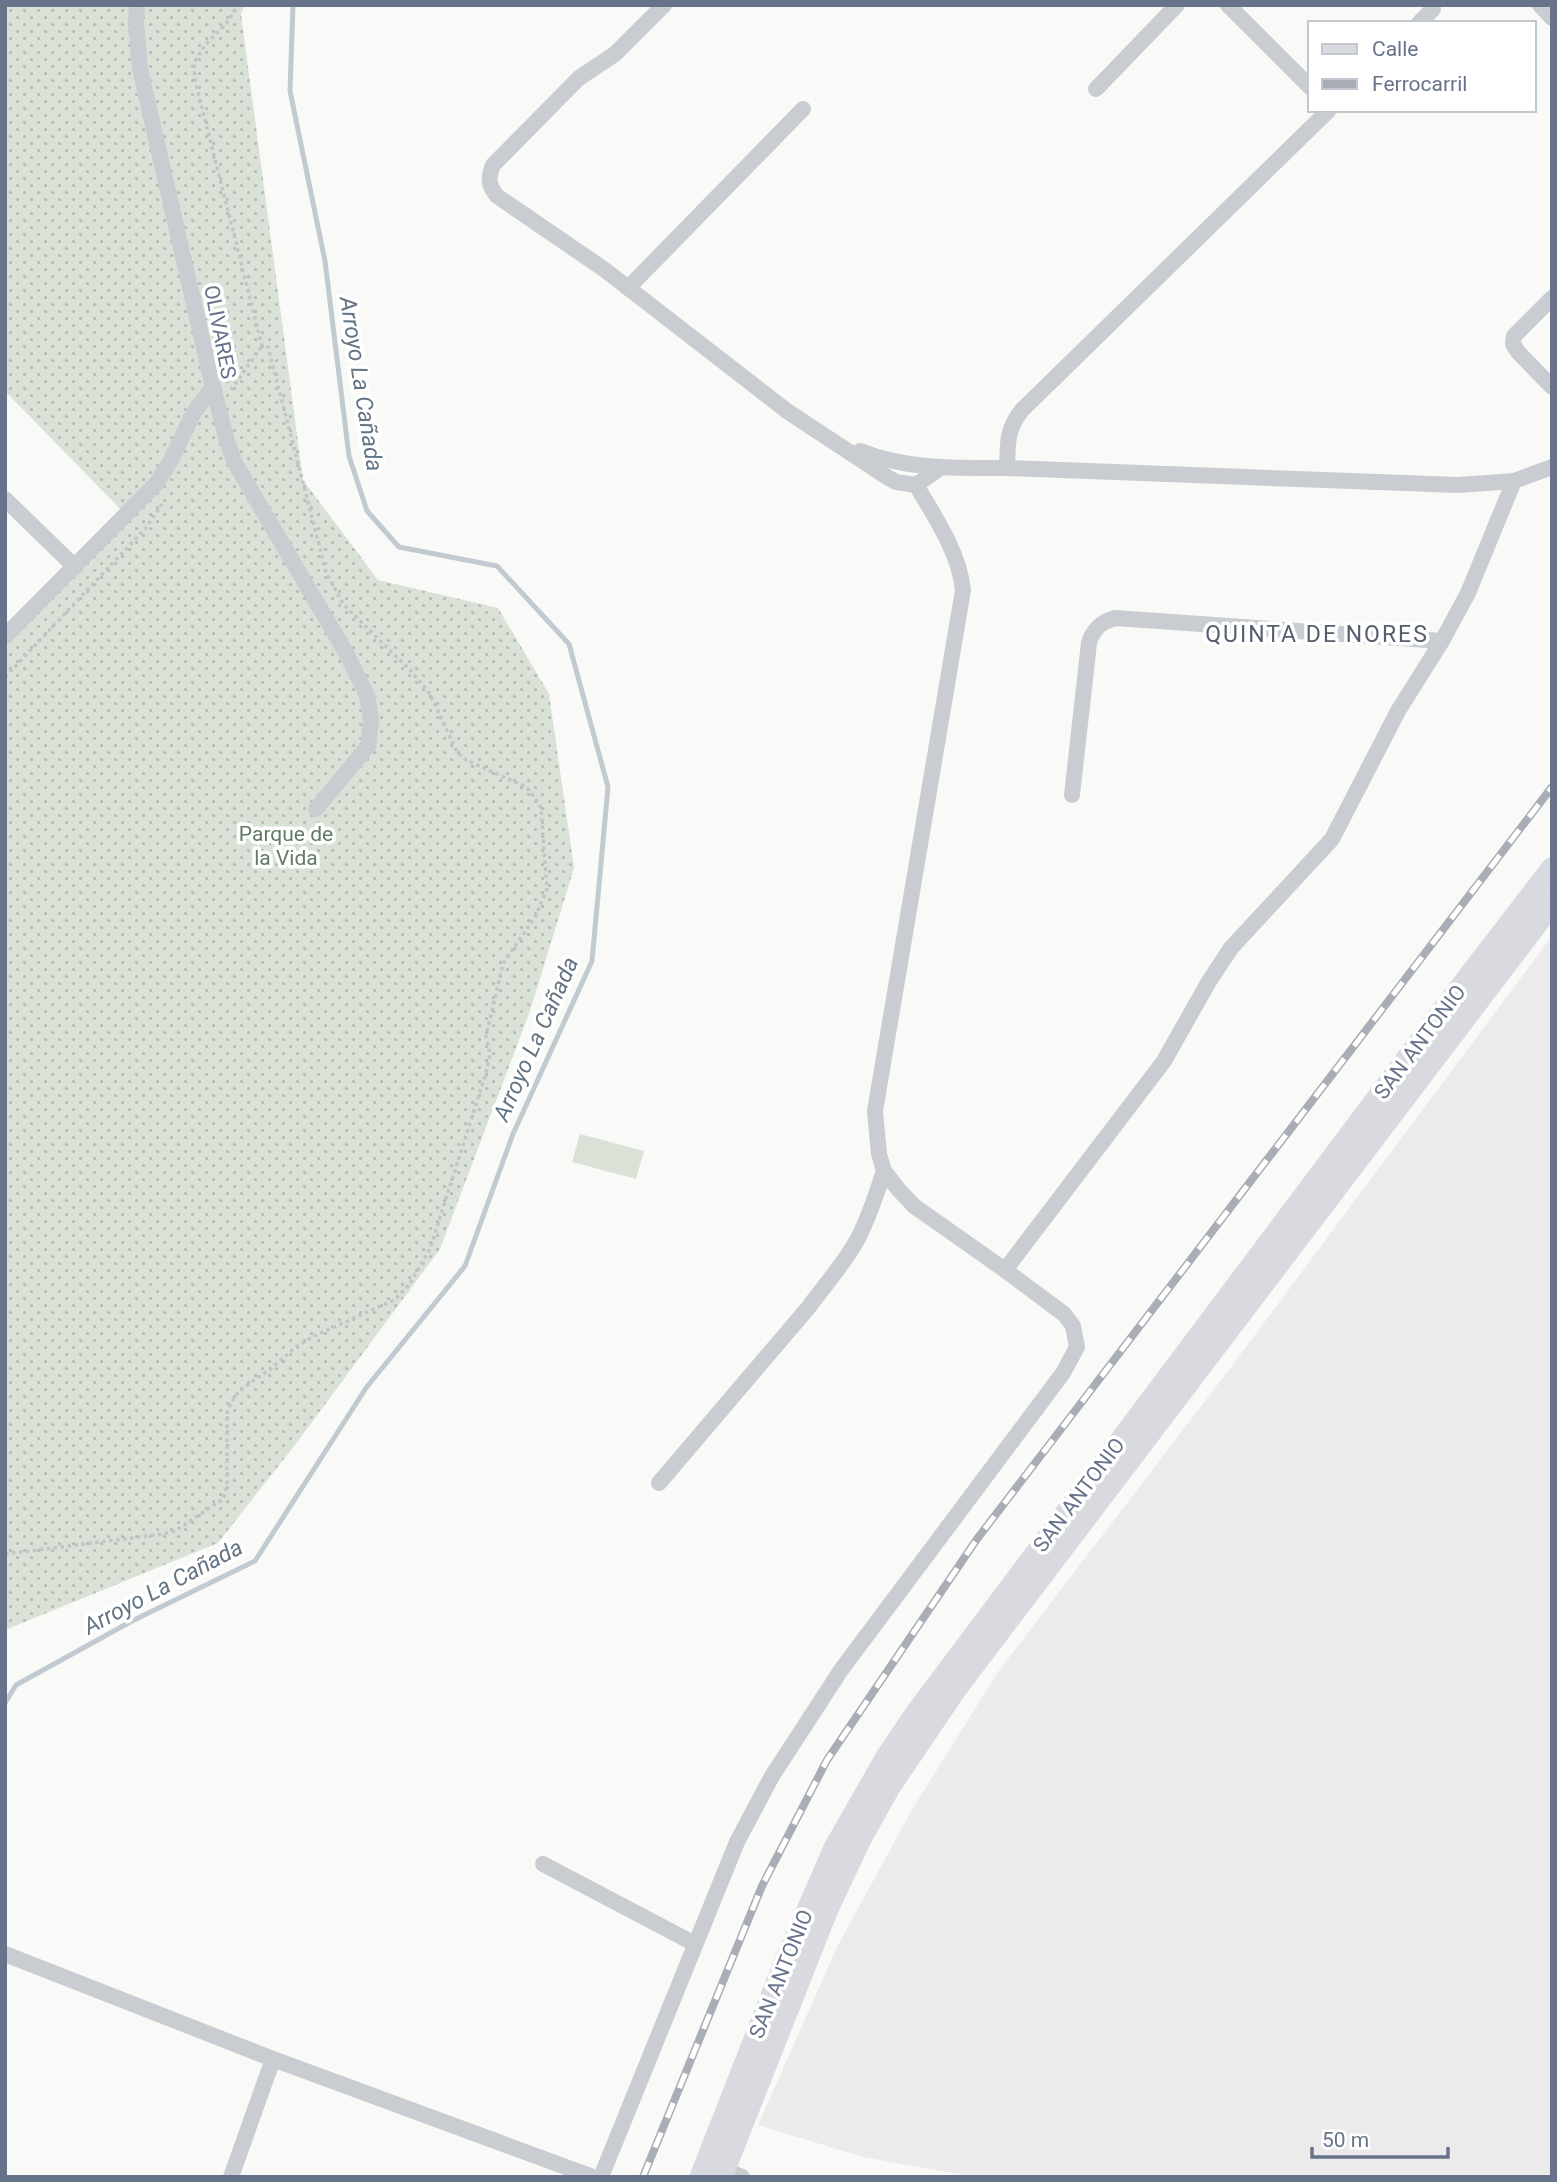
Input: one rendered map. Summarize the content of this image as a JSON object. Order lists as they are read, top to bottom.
{
  "streets": {
    "main road": ["SAN ANTONIO"],
    "street": ["OLIVARES"]
  },
  "districts": ["QUINTA DE NORES"],
  "water": ["Arroyo La Cañada"],
  "parks": ["Parque de la Vida"],
  "legend": ["Calle", "Ferrocarril"],
  "scale_bar": "50 m"
}
